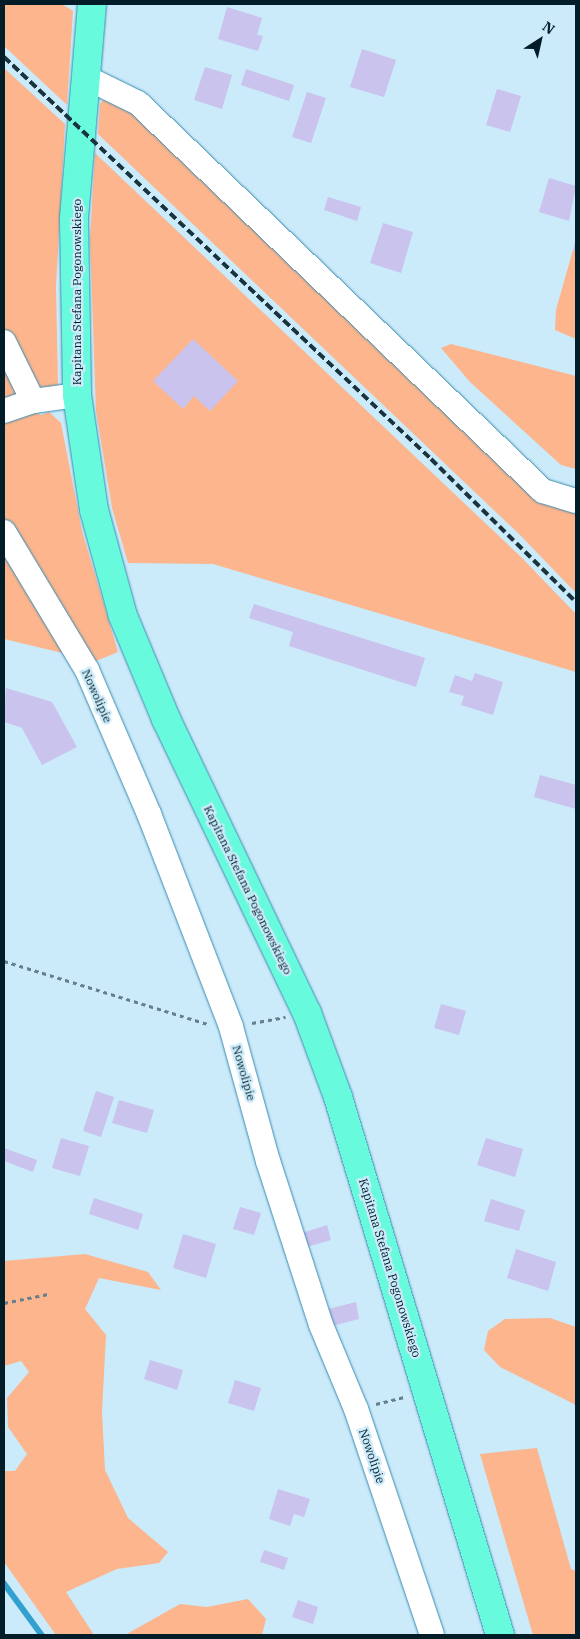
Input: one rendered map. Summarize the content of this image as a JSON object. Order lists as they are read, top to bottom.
{
  "streets": {
    "main road": ["Kapitana Stefana Pogonowskiego"],
    "street": ["Nowolipie"]
  },
  "north": "top right"
}
